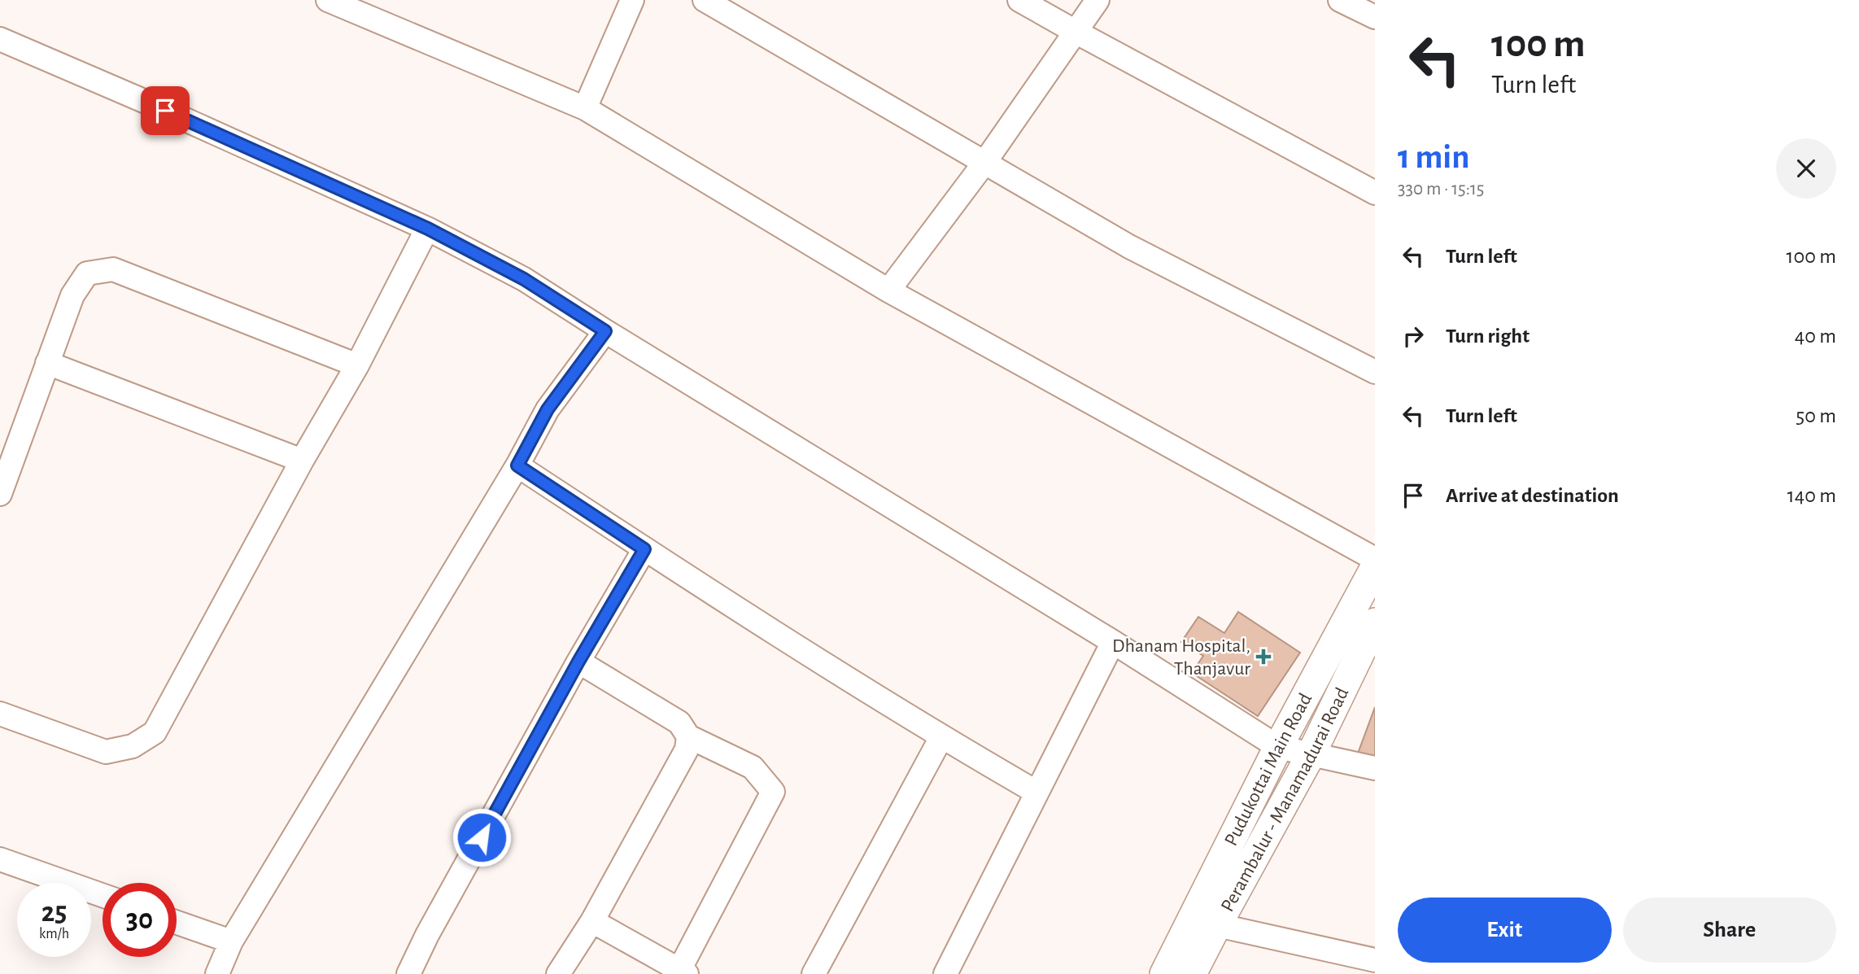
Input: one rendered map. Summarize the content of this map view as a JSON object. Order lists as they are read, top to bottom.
{
  "streets": {
    "main road": ["Pudukottai Main Road", "Perambalur - Manamadurai Road"]
  },
  "places": {
    "health": ["Dhanam Hospital, Thanjavur"]
  },
  "page": {
    "turn": ["100 m", "Turn left"],
    "heading": ["1 min", "330 m · 15:15"],
    "list": [
      {
        "name": "Turn left",
        "value": "100 m"
      },
      {
        "name": "Turn right",
        "value": "40 m"
      },
      {
        "name": "Turn left",
        "value": "50 m"
      },
      {
        "name": "Arrive at destination",
        "value": "140 m"
      }
    ],
    "speed": "25 km/h",
    "limit": "30",
    "buttons": ["Exit", "Share"]
  }
}
